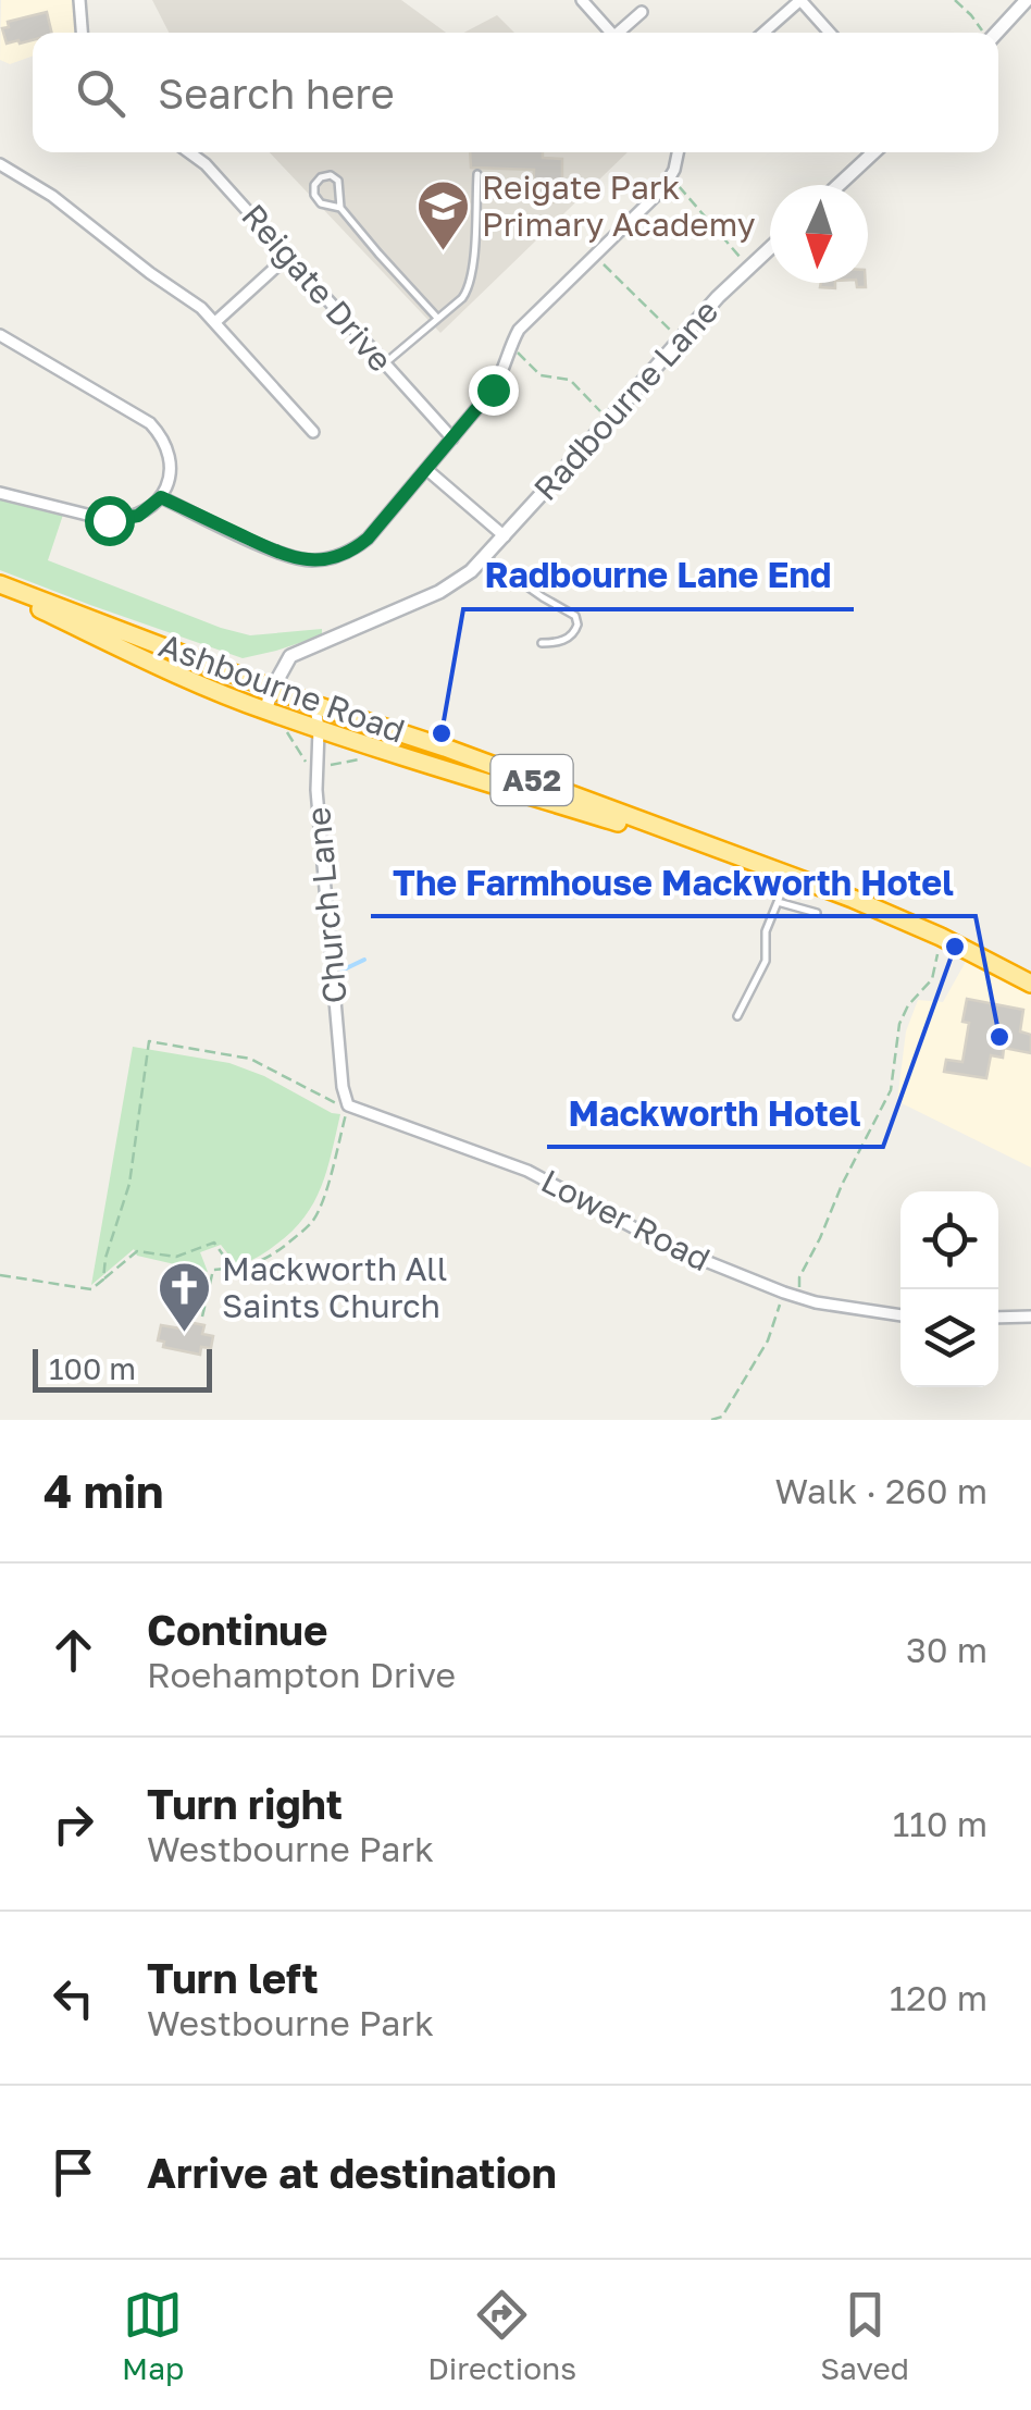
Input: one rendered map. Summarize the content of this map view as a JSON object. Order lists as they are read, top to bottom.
{
  "streets": {
    "highway": ["Ashbourne Road", "A52"],
    "street": [
      "Reigate Drive",
      "Radbourne Lane",
      "Church Lane",
      "Lower Road"
    ]
  },
  "crossings": [
    ["Radbourne Lane", "Ashbourne Road"],
    ["Ashbourne Road", "Church Lane"],
    ["Church Lane", "Lower Road"]
  ],
  "places": {
    "school or university": ["Reigate Park Primary Academy"],
    "other": ["Radbourne Lane End", "Mackworth Hotel", "The Farmhouse Mackworth Hotel"],
    "church": ["Mackworth All Saints Church"]
  },
  "scale_bar": "100 m",
  "north": "bottom",
  "page": {
    "search": "Search here",
    "scale": "100 m",
    "heading": ["4 min", "Walk · 260 m"],
    "list": [
      ["Continue", "Roehampton Drive", "30 m"],
      ["Turn right", "Westbourne Park", "110 m"],
      ["Turn left", "Westbourne Park", "120 m"],
      "Arrive at destination"
    ],
    "nav": ["Map", "Directions", "Saved"]
  }
}
